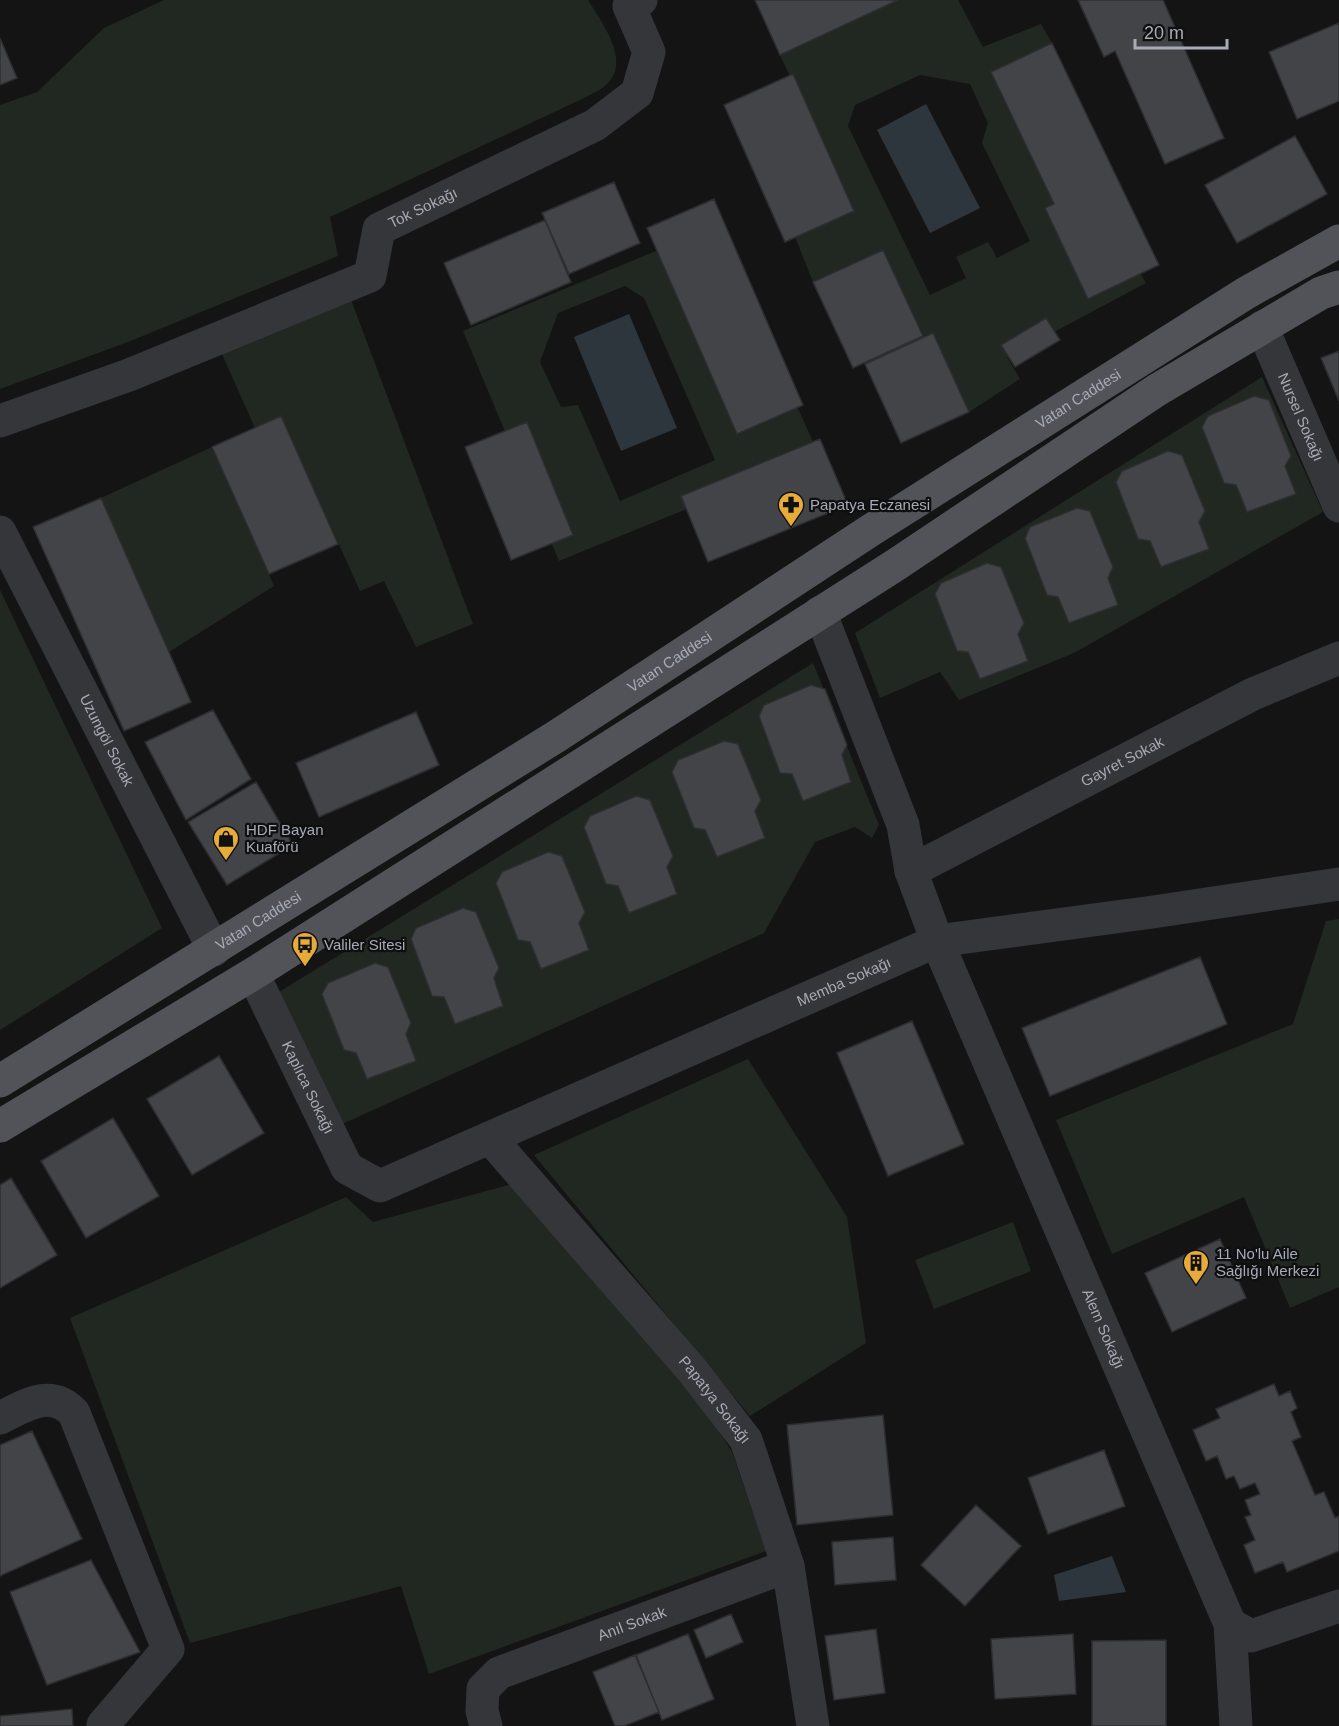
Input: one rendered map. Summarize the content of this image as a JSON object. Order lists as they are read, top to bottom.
{
  "streets": {
    "main road": ["Vatan Caddesi"],
    "street": [
      "Tok Sokağı",
      "Nursel Sokağı",
      "Uzungöl Sokak",
      "Gayret Sokak",
      "Memba Sokağı",
      "Kaplıca Sokağı",
      "Alem Sokağı",
      "Papatya Sokağı",
      "Anıl Sokak"
    ]
  },
  "crossings": [
    ["Vatan Caddesi", "Uzungöl Sokak"],
    ["Gayret Sokak", "Alem Sokağı"],
    ["Memba Sokağı", "Kaplıca Sokağı"],
    ["Memba Sokağı", "Alem Sokağı"],
    ["Memba Sokağı", "Papatya Sokağı"],
    ["Papatya Sokağı", "Anıl Sokak"]
  ],
  "places": {
    "pharmacy": ["Papatya Eczanesi"],
    "shop": ["HDF Bayan Kuaförü"],
    "bus stop": ["Valiler Sitesi"],
    "building": ["11 No'lu Aile Sağlığı Merkezi"]
  },
  "scale_bar": "20 m"
}
